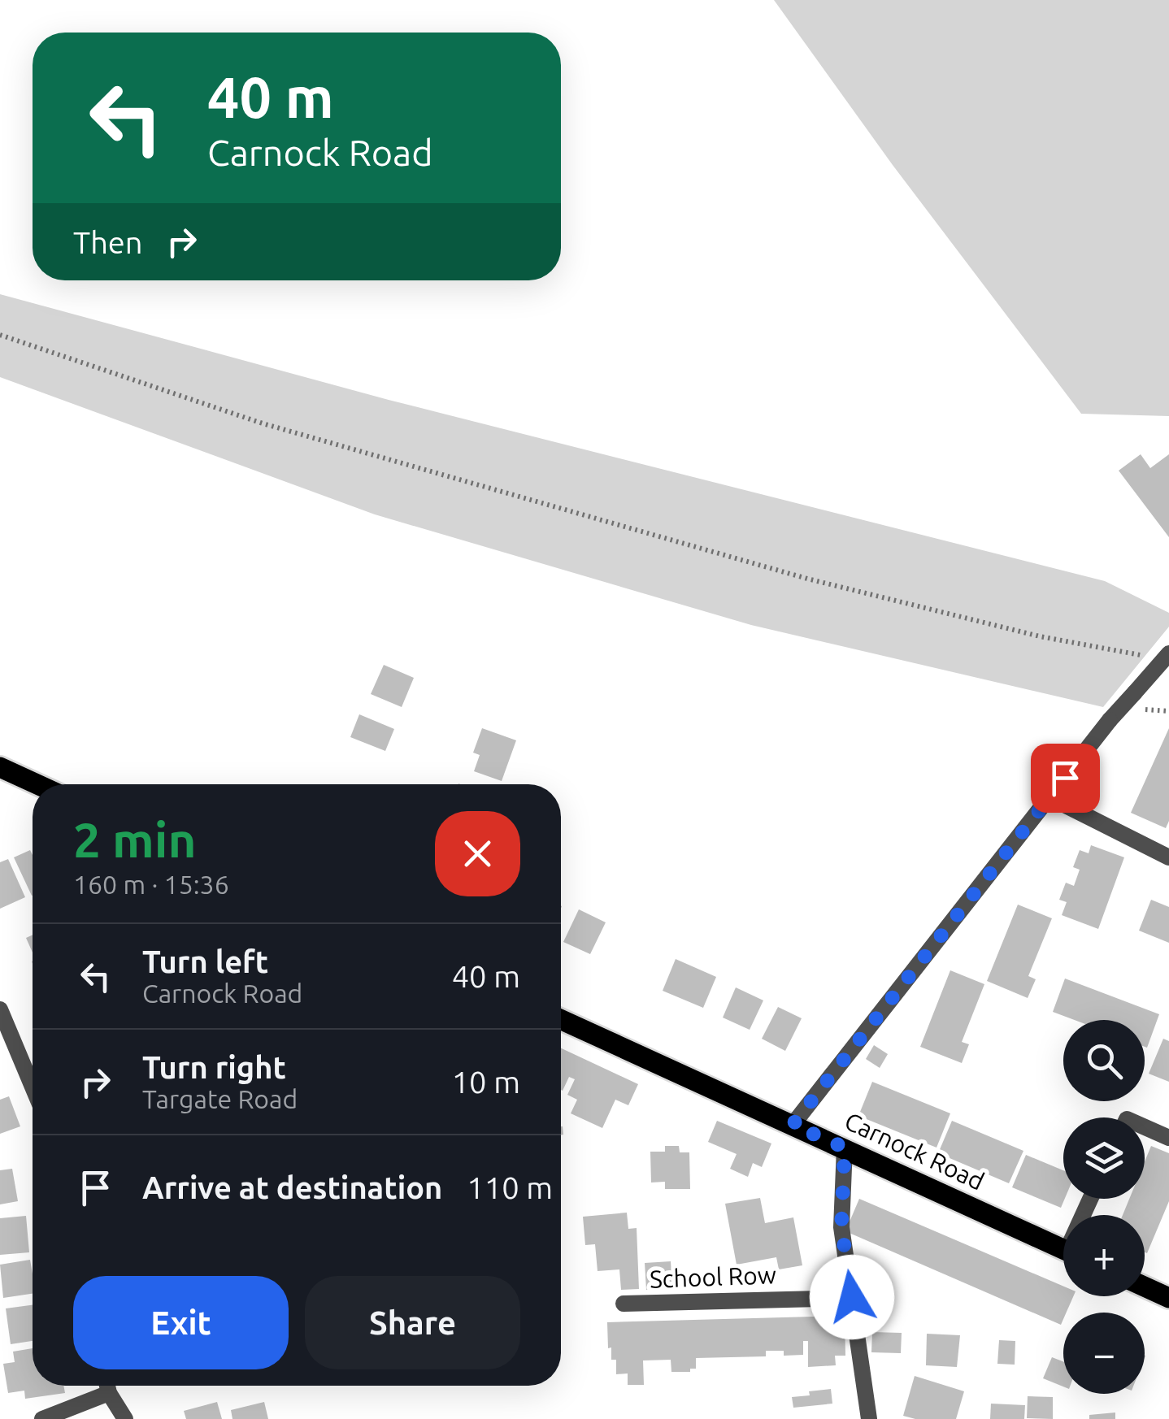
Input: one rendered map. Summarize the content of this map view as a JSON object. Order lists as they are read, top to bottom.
{
  "streets": {
    "main road": ["Carnock Road"],
    "street": ["School Row"]
  },
  "page": {
    "turn": ["40 m", "Carnock Road"],
    "then": "Then",
    "heading": ["2 min", "160 m · 15:36"],
    "list": [
      {
        "name": "Turn left",
        "note": "Carnock Road",
        "value": "40 m"
      },
      {
        "name": "Turn right",
        "note": "Targate Road",
        "value": "10 m"
      },
      {
        "name": "Arrive at destination",
        "value": "110 m"
      }
    ],
    "map_buttons": ["+", "−"],
    "buttons": ["Exit", "Share"]
  }
}
